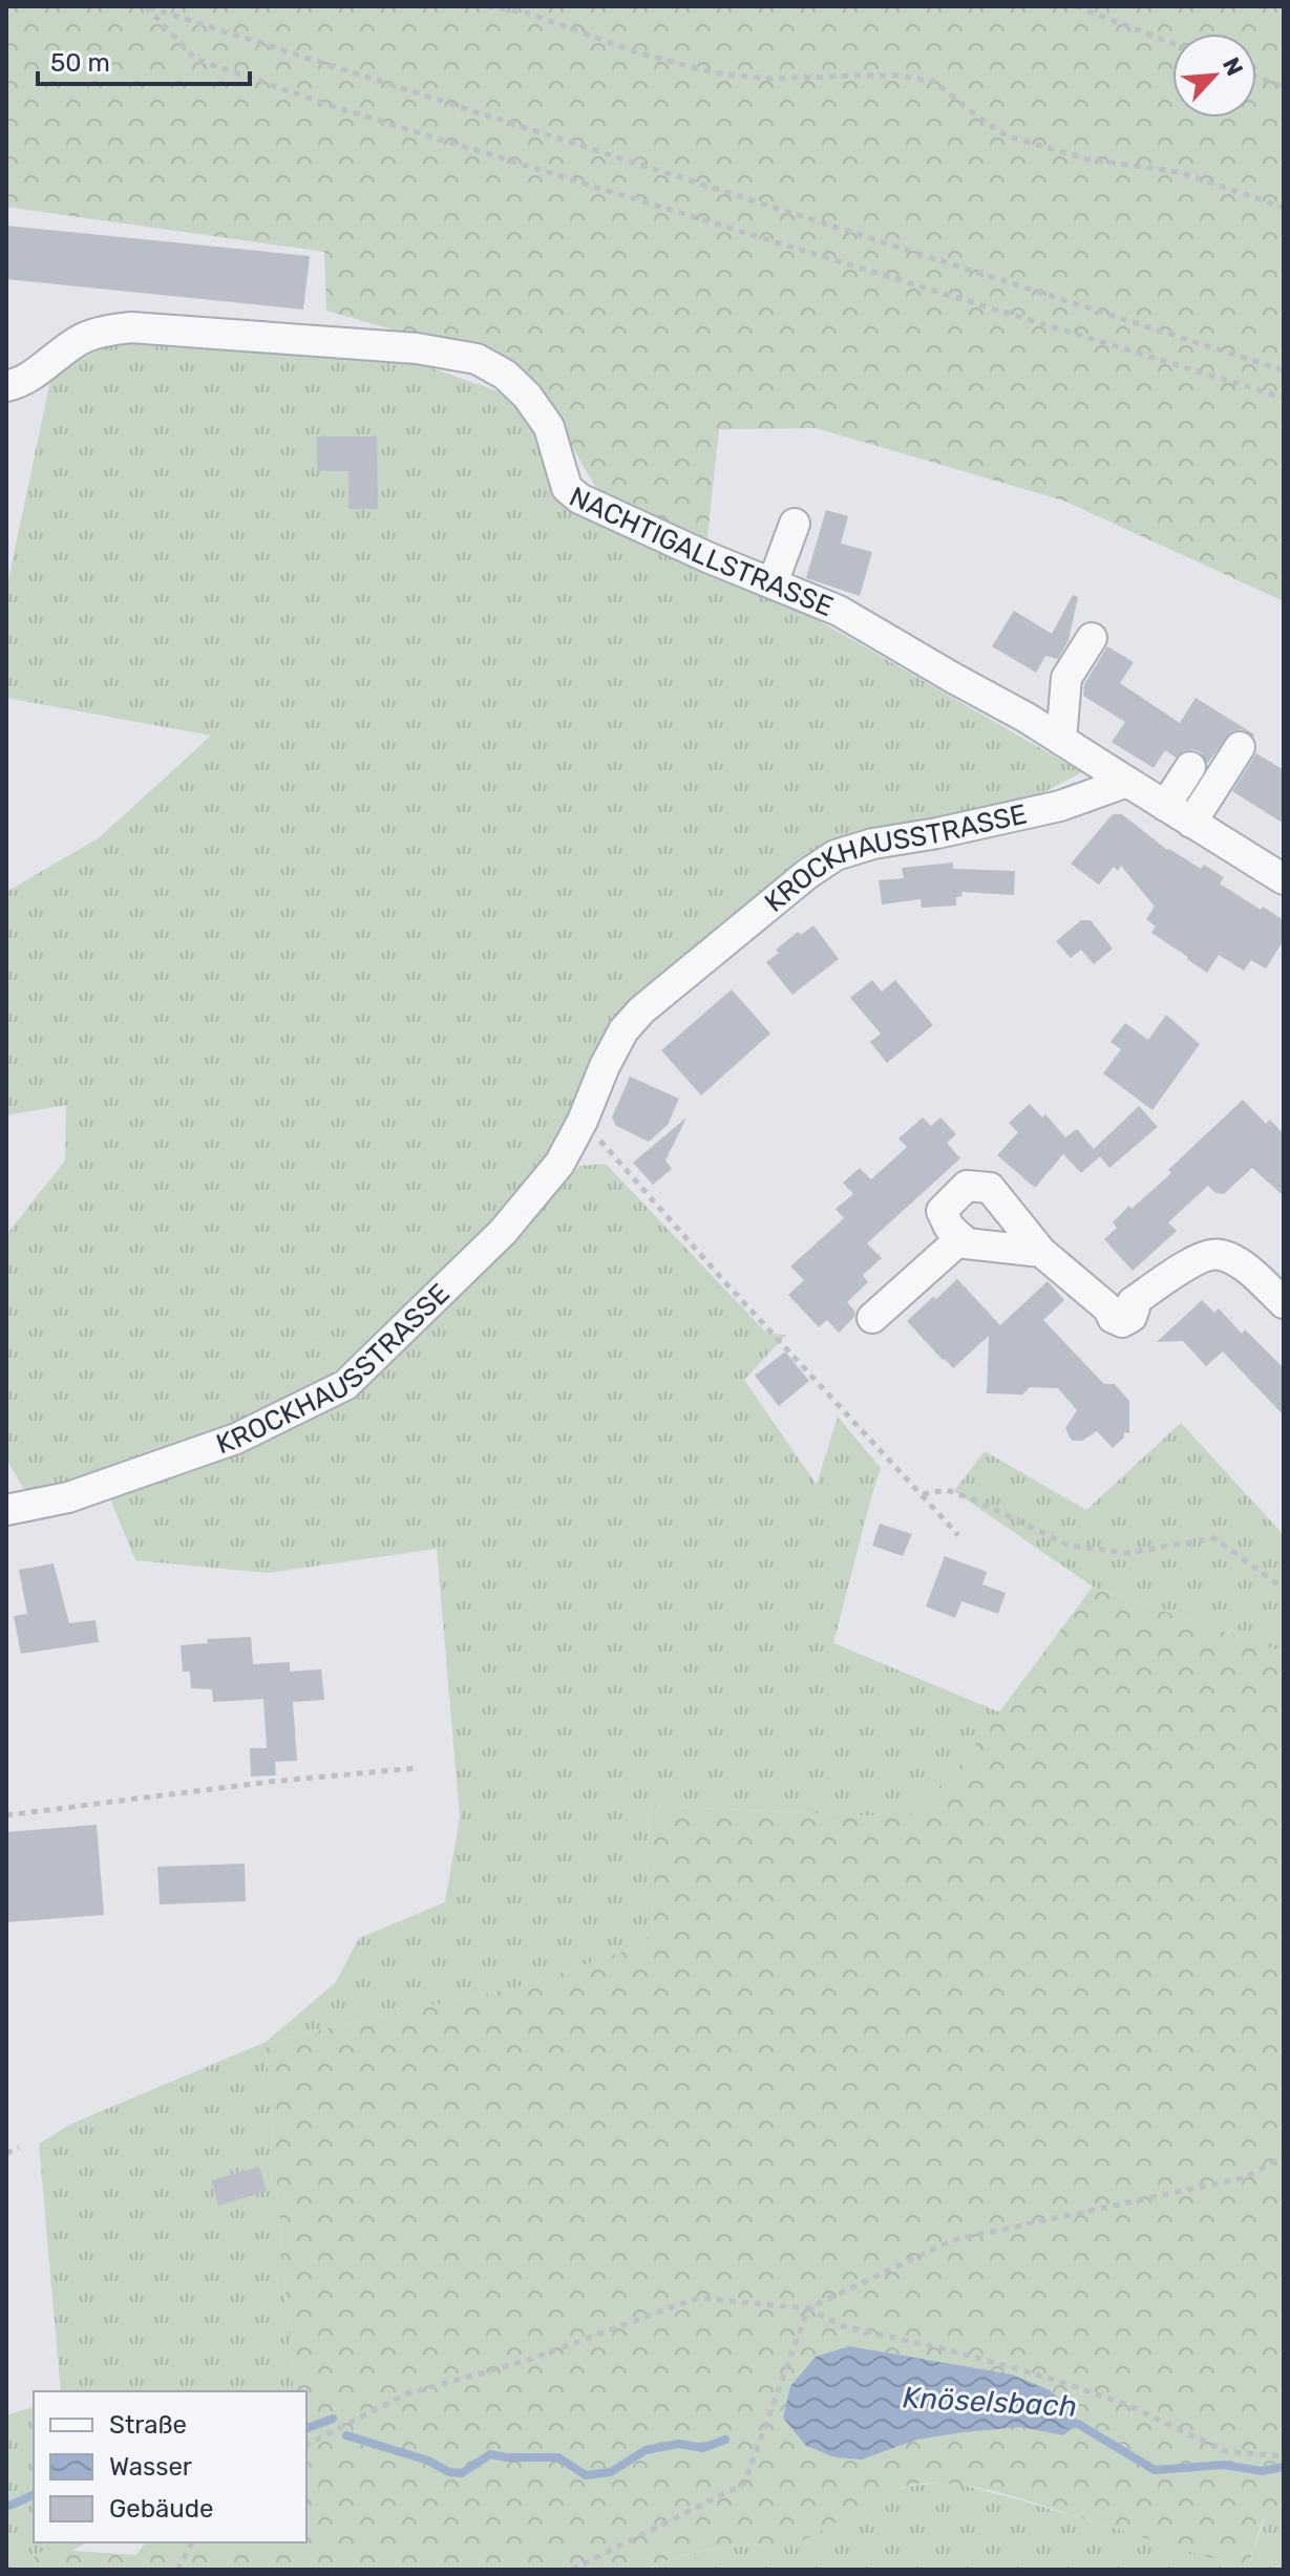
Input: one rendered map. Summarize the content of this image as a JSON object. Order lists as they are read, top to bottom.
{
  "streets": {
    "street": ["NACHTIGALLSTRASSE", "KROCKHAUSSTRASSE"]
  },
  "crossings": [
    ["NACHTIGALLSTRASSE", "KROCKHAUSSTRASSE"]
  ],
  "water": ["Knöselsbach"],
  "legend": ["Straße", "Wasser", "Gebäude"],
  "scale_bar": "50 m",
  "north": "top right"
}
